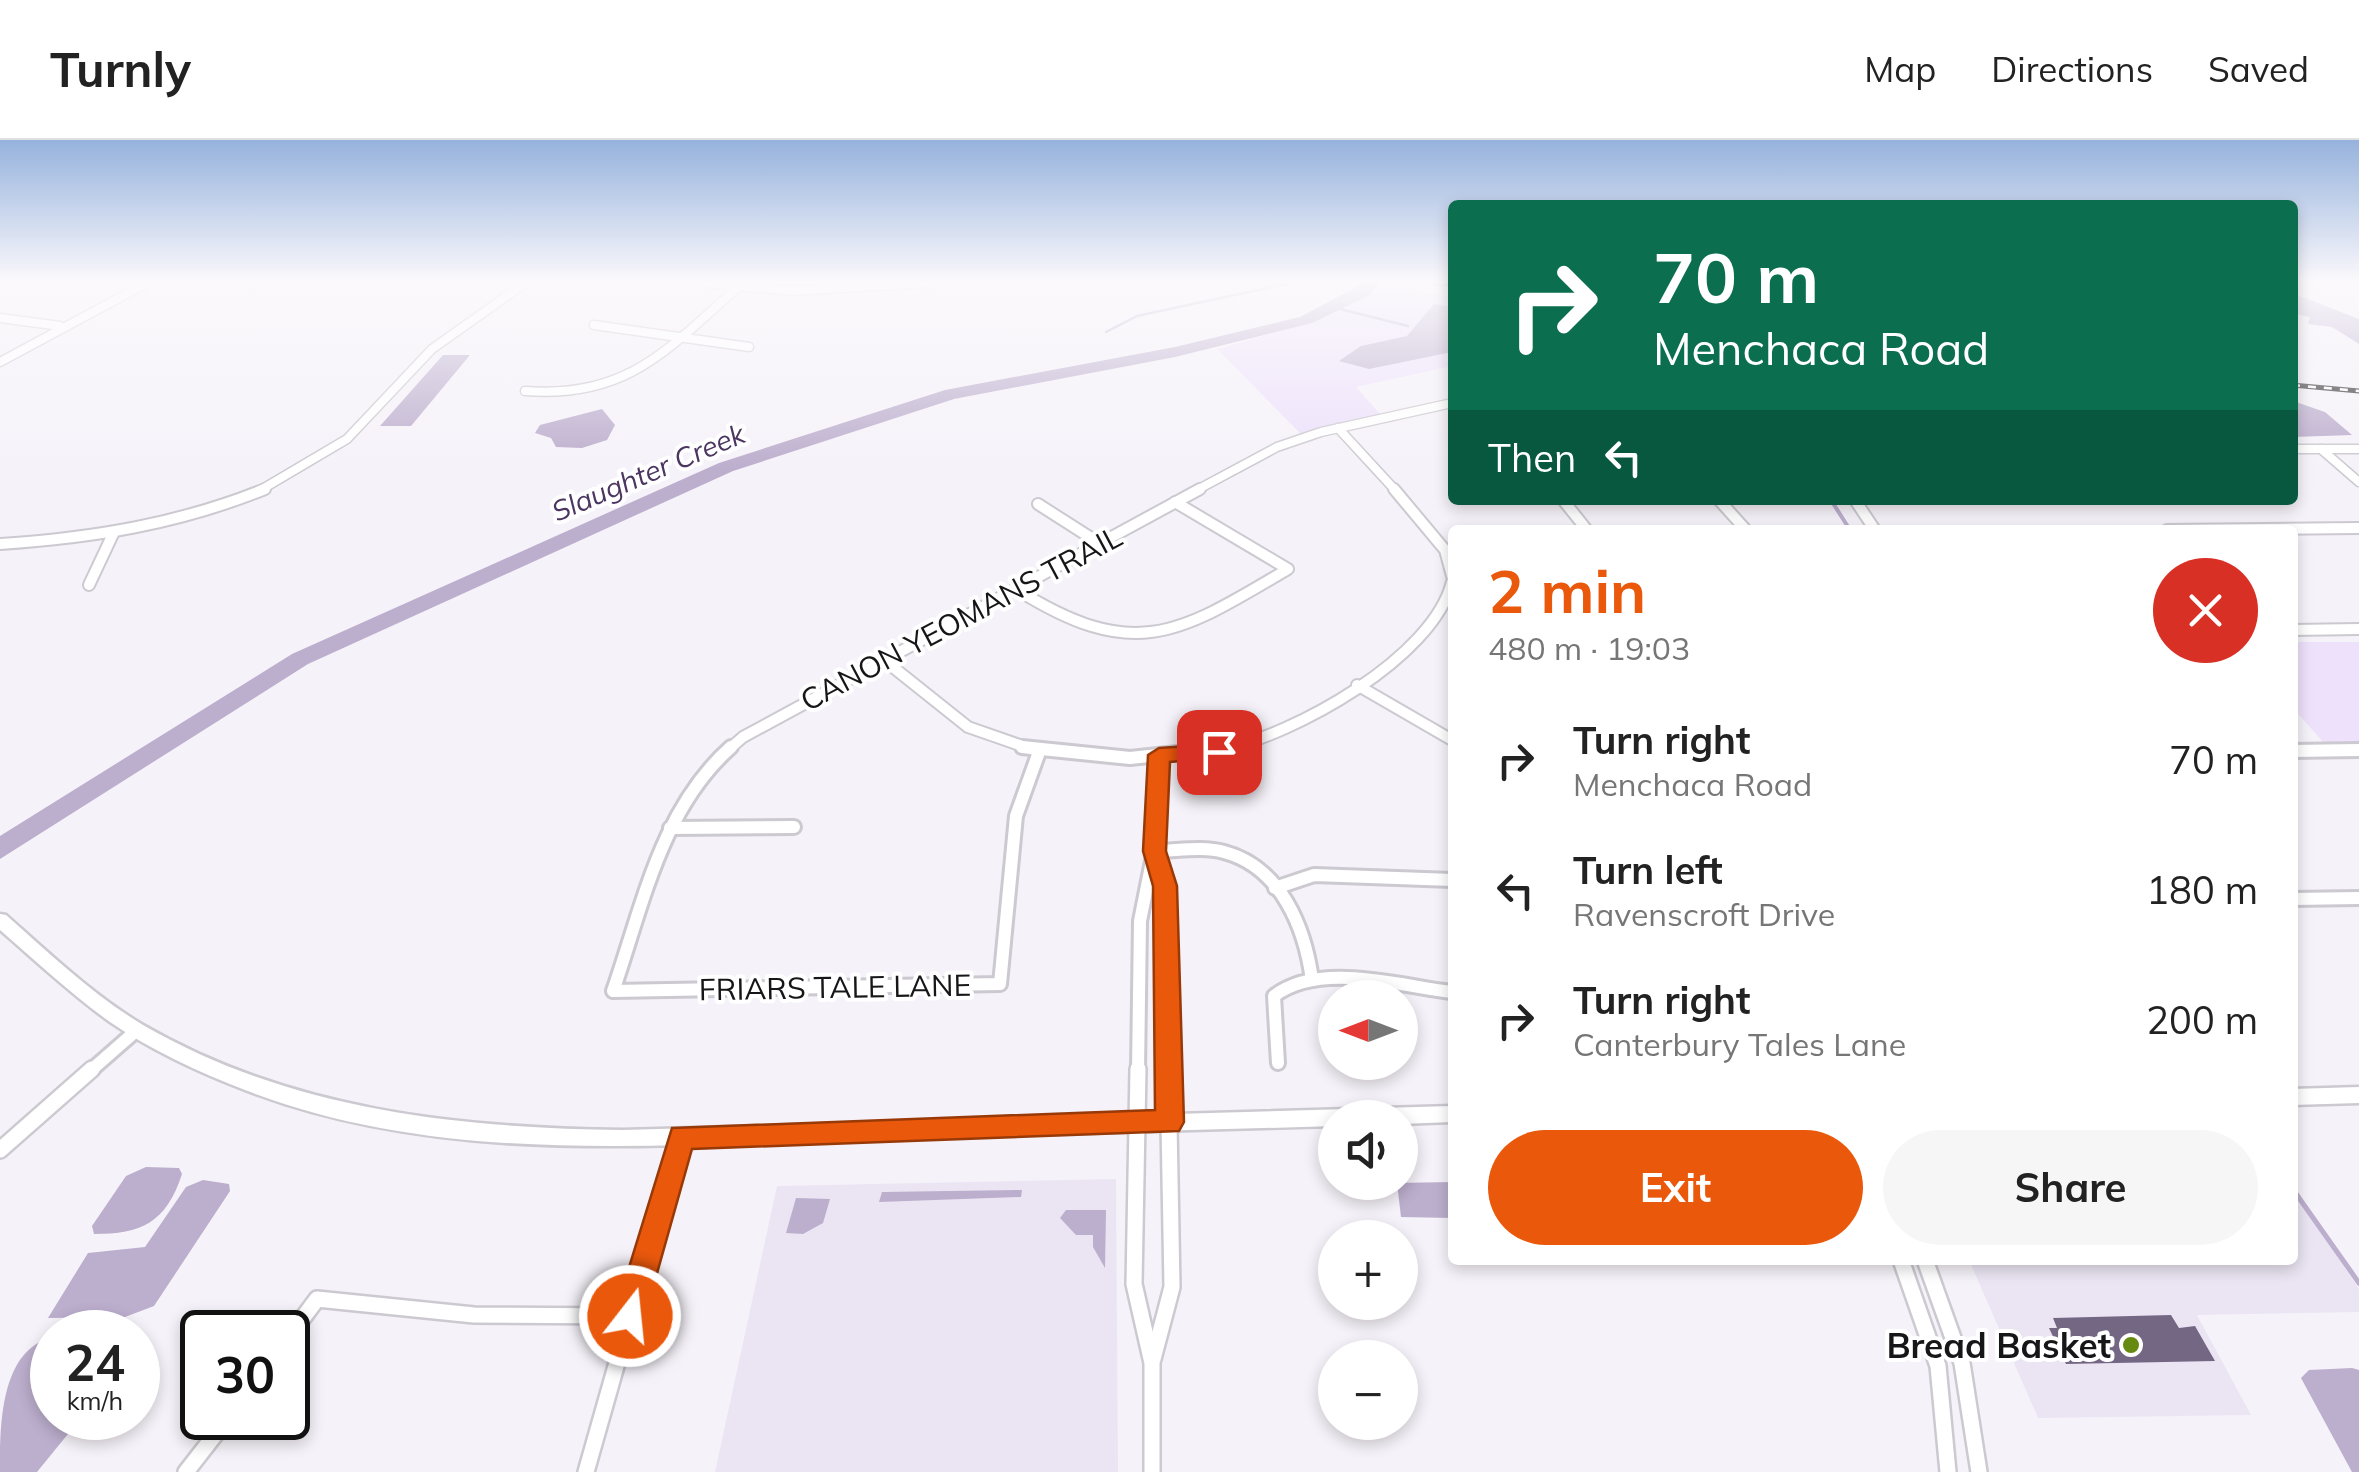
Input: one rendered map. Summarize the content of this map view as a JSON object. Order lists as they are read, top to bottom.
{
  "streets": {
    "street": ["CANON YEOMANS TRAIL", "FRIARS TALE LANE"]
  },
  "crossings": [
    ["CANON YEOMANS TRAIL", "FRIARS TALE LANE"]
  ],
  "water": ["Slaughter Creek"],
  "places": ["Bread Basket"],
  "north": "left",
  "page": {
    "header": "Turnly",
    "nav": ["Map", "Directions", "Saved"],
    "turn": ["70 m", "Menchaca Road"],
    "then": "Then",
    "heading": ["2 min", "480 m · 19:03"],
    "list": [
      {
        "name": "Turn right",
        "note": "Menchaca Road",
        "value": "70 m"
      },
      {
        "name": "Turn left",
        "note": "Ravenscroft Drive",
        "value": "180 m"
      },
      {
        "name": "Turn right",
        "note": "Canterbury Tales Lane",
        "value": "200 m"
      }
    ],
    "map_buttons": ["+", "−"],
    "buttons": ["Exit", "Share"],
    "speed": "24 km/h",
    "limit": "30"
  }
}
